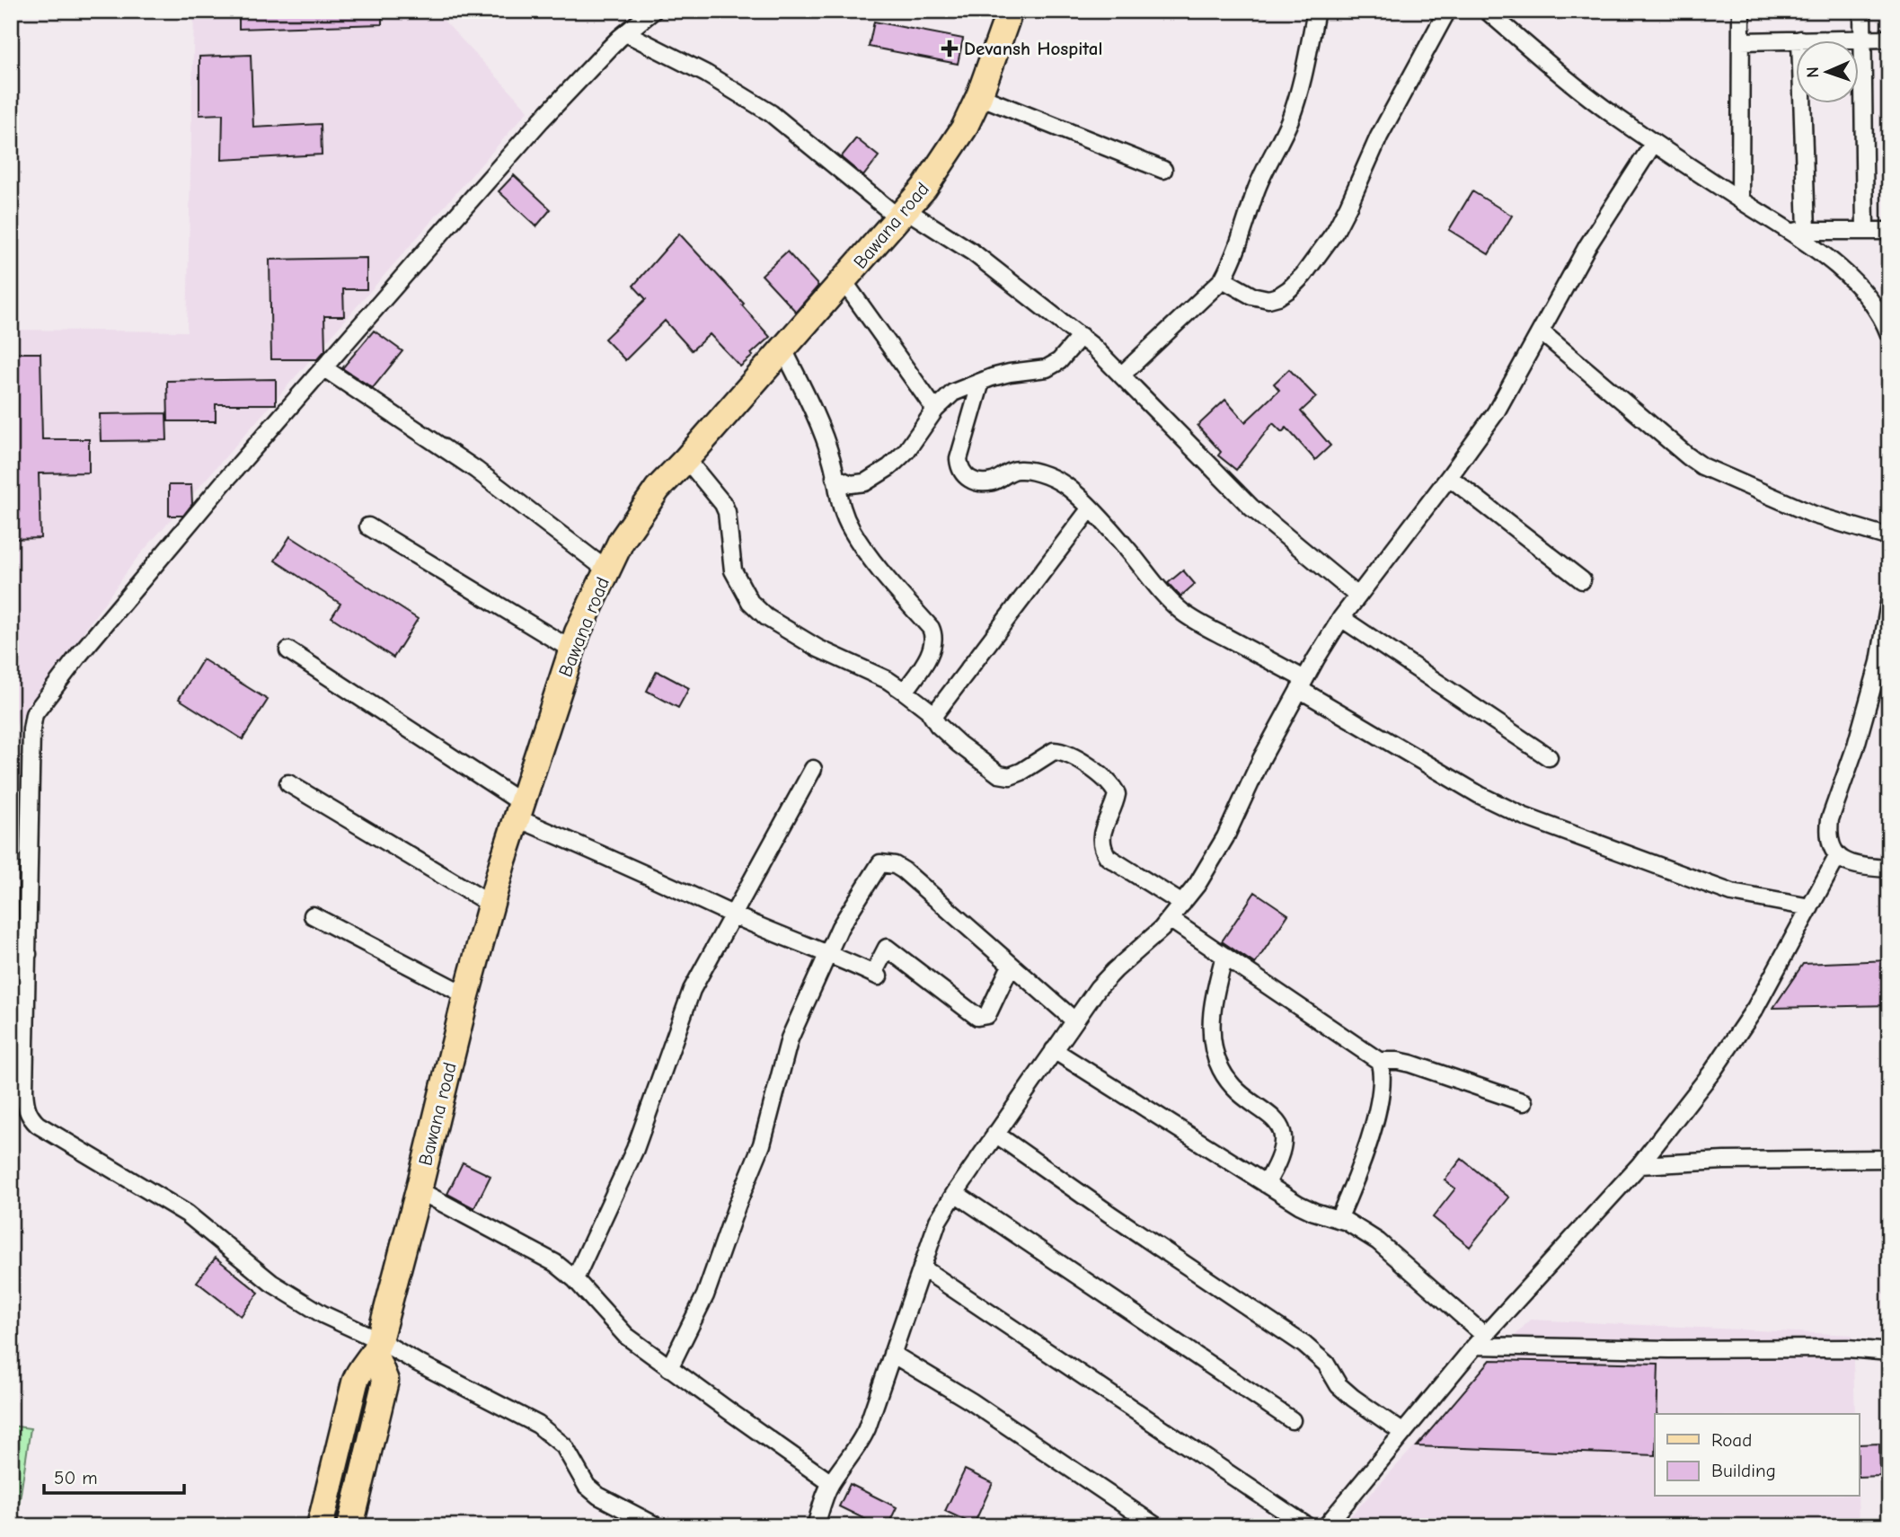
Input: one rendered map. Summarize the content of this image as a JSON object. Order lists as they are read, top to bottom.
{
  "streets": {
    "main road": ["Bawana road"]
  },
  "places": {
    "health": ["Devansh Hospital"]
  },
  "legend": ["Road", "Building"],
  "scale_bar": "50 m",
  "north": "left"
}
